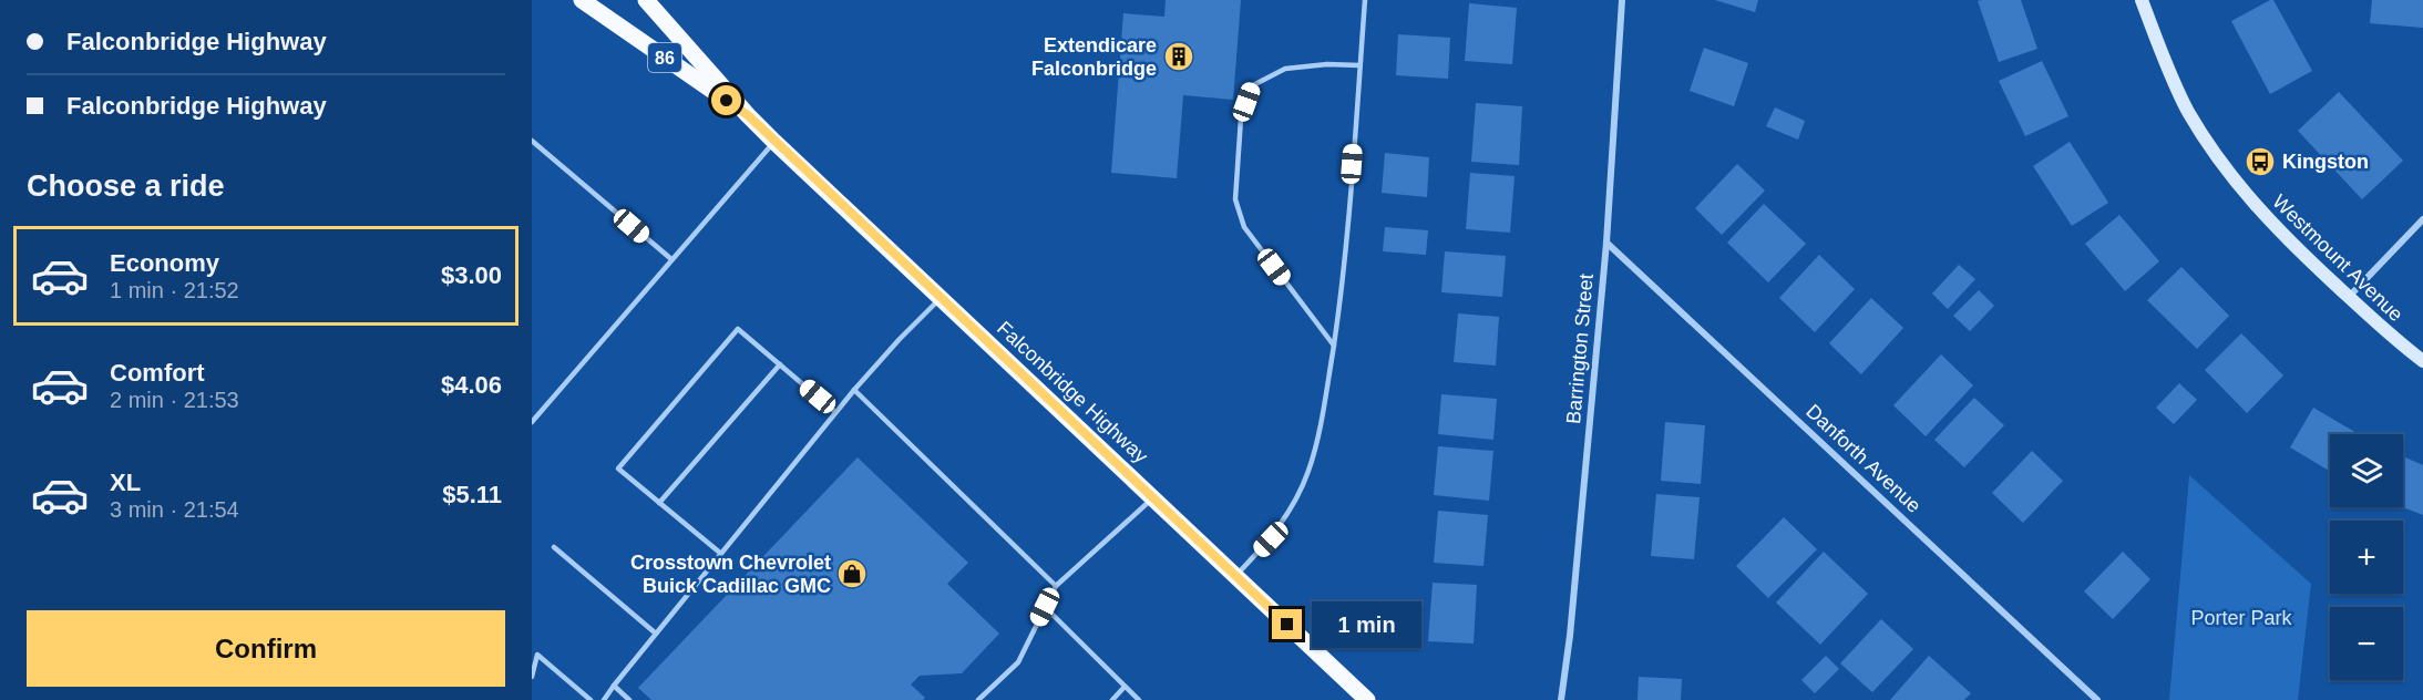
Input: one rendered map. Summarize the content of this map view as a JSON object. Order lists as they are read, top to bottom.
{
  "streets": {
    "main road": ["86", "Falconbridge Highway"],
    "street": ["Westmount Avenue", "Barrington Street", "Danforth Avenue"]
  },
  "crossings": [
    ["Barrington Street", "Danforth Avenue"]
  ],
  "parks": ["Porter Park"],
  "places": {
    "building": ["Extendicare Falconbridge"],
    "bus stop": ["Kingston"],
    "shop": ["Crosstown Chevrolet Buick Cadillac GMC"]
  },
  "page": {
    "banner": ["Falconbridge Highway", "Falconbridge Highway"],
    "heading": "Choose a ride",
    "list": [
      {
        "name": "Economy",
        "note": "1 min · 21:52",
        "value": "$3.00"
      },
      {
        "name": "Comfort",
        "note": "2 min · 21:53",
        "value": "$4.06"
      },
      {
        "name": "XL",
        "note": "3 min · 21:54",
        "value": "$5.11"
      }
    ],
    "map_buttons": ["+", "−"],
    "buttons": "Confirm",
    "bubble": "1 min"
  }
}
